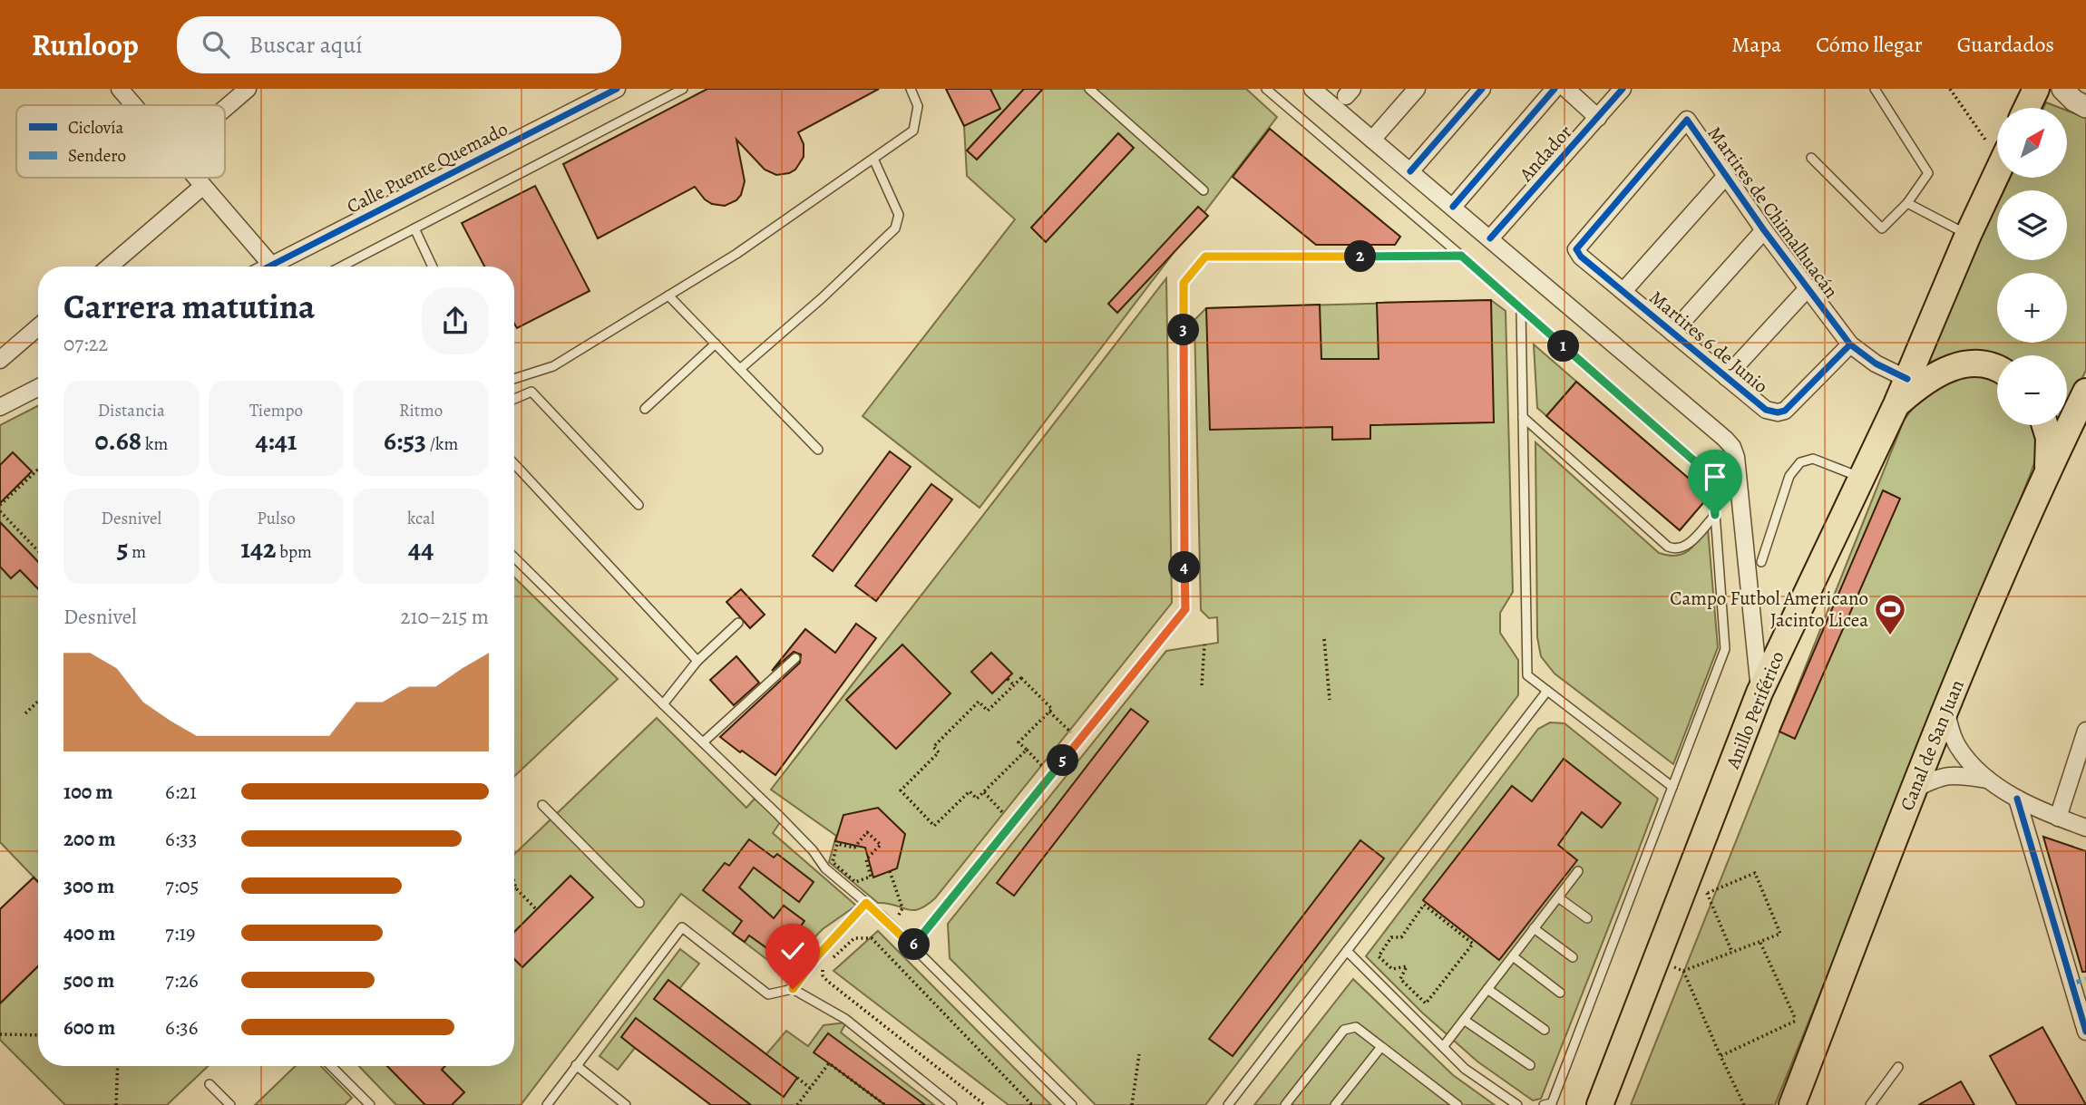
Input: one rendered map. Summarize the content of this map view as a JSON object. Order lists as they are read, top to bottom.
{
  "streets": {
    "main road": ["Anillo Periférico", "Canal de San Juan"],
    "street": [
      "Andador",
      "Calle Puente Quemado",
      "Martires de Chimalhuacán",
      "Martires 6 de Junio"
    ]
  },
  "crossings": [
    ["Martires de Chimalhuacán", "Martires 6 de Junio"],
    ["Martires de Chimalhuacán", "Anillo Periférico"]
  ],
  "places": {
    "sports": ["Campo Futbol Americano Jacinto Licea"]
  },
  "legend": ["Ciclovía", "Sendero"],
  "north": "top right",
  "page": {
    "header": "Runloop",
    "search": "Buscar aquí",
    "nav": ["Mapa", "Cómo llegar", "Guardados"],
    "map_buttons": ["+", "−"],
    "pins": [
      "2",
      "3",
      "1",
      "4",
      "5",
      "6"
    ],
    "heading": ["Carrera matutina", "07:22"],
    "stats": [
      ["Distancia", "0.68 km"],
      ["Tiempo", "4:41"],
      ["Ritmo", "6:53 /km"],
      ["Desnivel", "5 m"],
      ["Pulso", "142 bpm"],
      ["kcal", "44"]
    ],
    "chart": ["Desnivel", "210–215 m"],
    "list": [
      {
        "name": "100 m",
        "note": "6:21"
      },
      {
        "name": "200 m",
        "note": "6:33"
      },
      {
        "name": "300 m",
        "note": "7:05"
      },
      {
        "name": "400 m",
        "note": "7:19"
      },
      {
        "name": "500 m",
        "note": "7:26"
      },
      {
        "name": "600 m",
        "note": "6:36"
      }
    ]
  }
}
